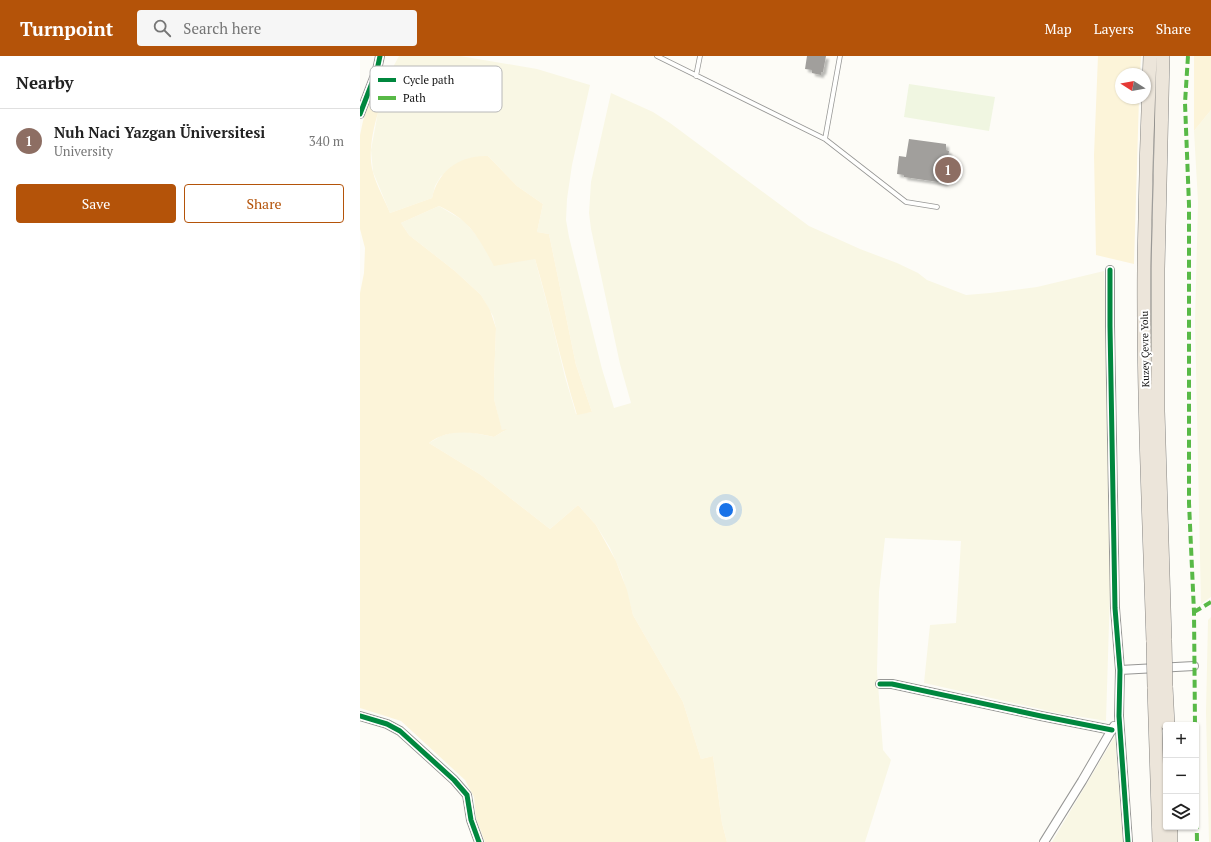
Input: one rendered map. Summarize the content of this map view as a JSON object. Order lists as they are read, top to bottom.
{
  "streets": {
    "highway": ["Kuzey Çevre Yolu"]
  },
  "legend": ["Cycle path", "Path"],
  "north": "left",
  "page": {
    "header": "Turnpoint",
    "search": "Search here",
    "nav": ["Map", "Layers", "Share"],
    "heading": "Nearby",
    "list": [
      {
        "mark": "1",
        "name": "Nuh Naci Yazgan Üniversitesi",
        "note": "University",
        "value": "340 m"
      }
    ],
    "pins": "1",
    "buttons": ["Save", "Share"],
    "map_buttons": ["+", "−"]
  }
}
